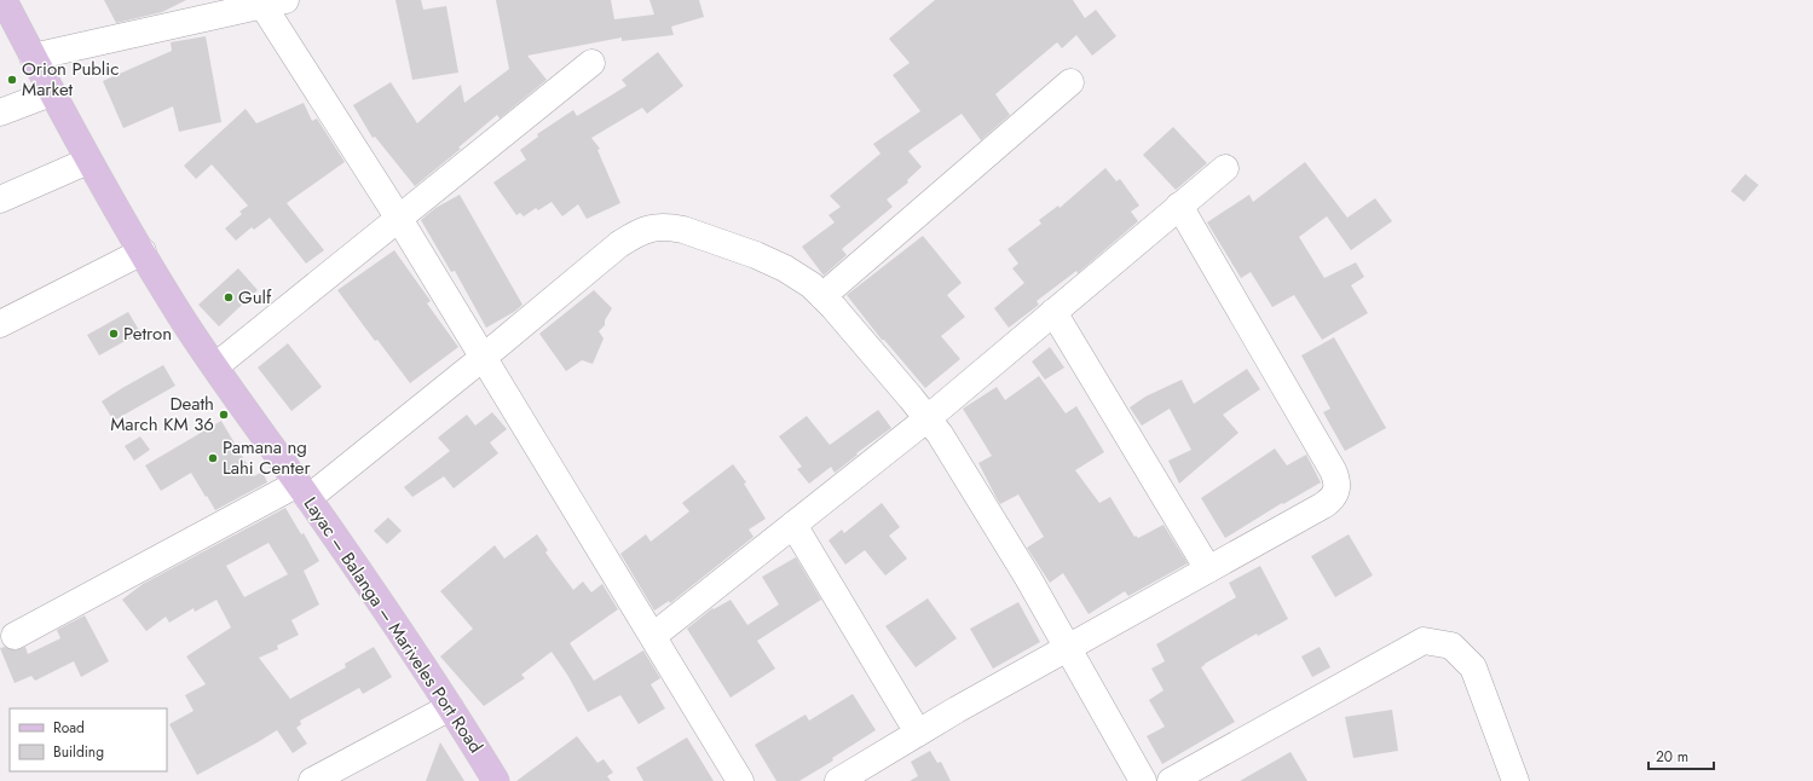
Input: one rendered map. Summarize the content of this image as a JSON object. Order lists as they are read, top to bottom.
{
  "streets": {
    "main road": ["Layac – Balanga – Mariveles Port Road"]
  },
  "places": [
    "Orion Public Market",
    "Gulf",
    "Petron",
    "Death March KM 36",
    "Pamana ng Lahi Center"
  ],
  "legend": ["Road", "Building"],
  "scale_bar": "20 m"
}
